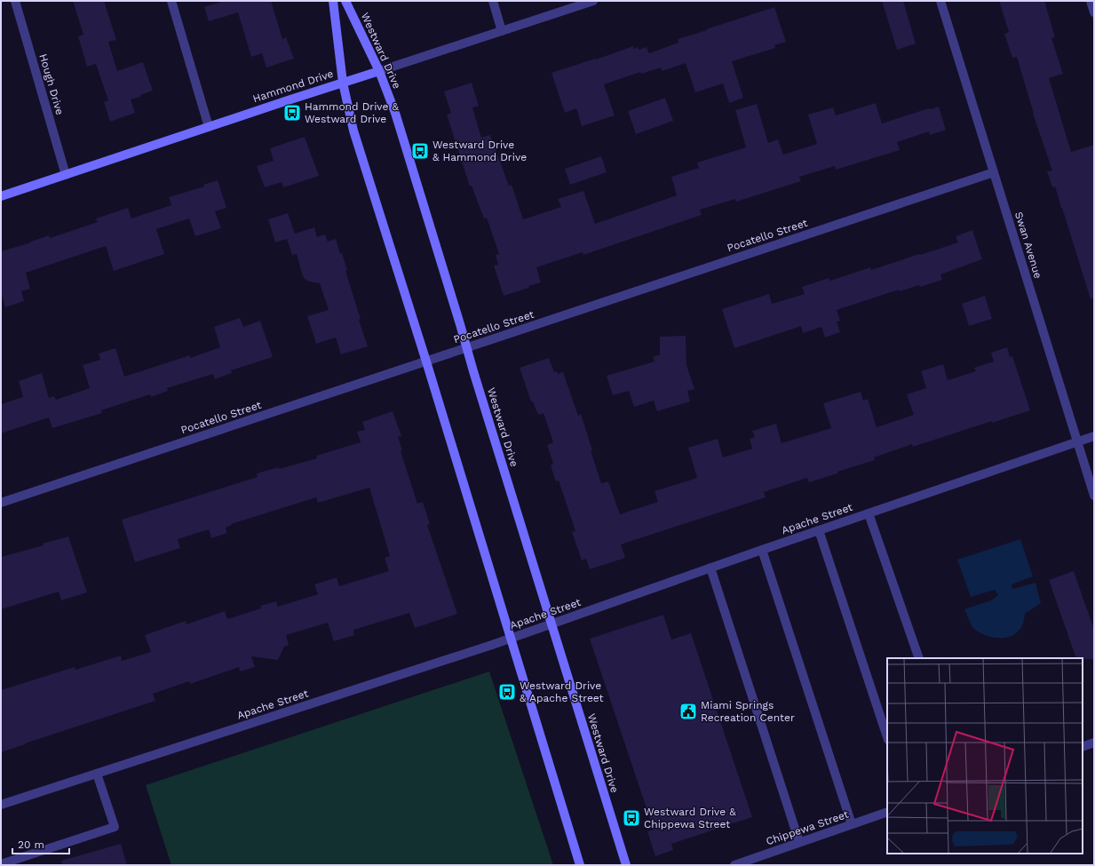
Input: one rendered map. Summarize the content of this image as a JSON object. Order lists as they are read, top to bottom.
{
  "streets": {
    "street": [
      "Westward Drive",
      "Hough Drive",
      "Hammond Drive",
      "Pocatello Street",
      "Swan Avenue",
      "Apache Street",
      "Chippewa Street"
    ]
  },
  "crossings": [
    ["Westward Drive", "Hammond Drive"],
    ["Westward Drive", "Pocatello Street"],
    ["Westward Drive", "Apache Street"],
    ["Hough Drive", "Hammond Drive"],
    ["Pocatello Street", "Swan Avenue"],
    ["Swan Avenue", "Apache Street"]
  ],
  "places": {
    "bus stop": [
      "Hammond Drive & Westward Drive",
      "Westward Drive & Hammond Drive",
      "Westward Drive & Apache Street",
      "Westward Drive & Chippewa Street"
    ],
    "public building": ["Miami Springs Recreation Center"]
  },
  "scale_bar": "20 m"
}
